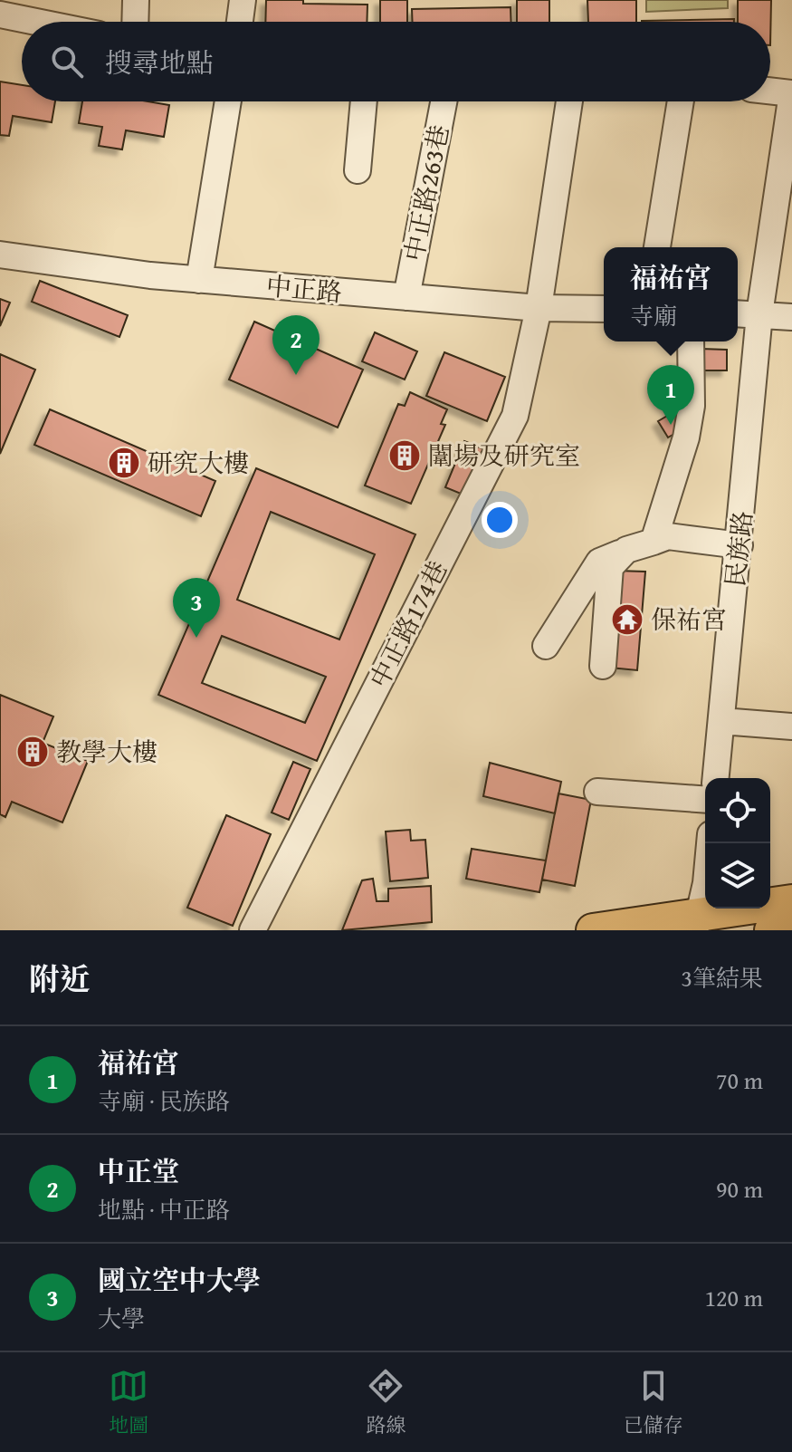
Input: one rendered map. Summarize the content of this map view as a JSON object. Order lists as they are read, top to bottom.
{
  "streets": {
    "street": [
      "中正路263巷",
      "中正路",
      "民族路",
      "中正路174巷"
    ]
  },
  "crossings": [
    ["中正路263巷", "中正路"],
    ["中正路", "中正路174巷"]
  ],
  "places": {
    "building": ["闈場及研究室", "研究大樓", "教學大樓"],
    "temple": ["保祐宮"]
  },
  "page": {
    "search": "搜尋地點",
    "popup": ["福祐宮", "寺廟"],
    "pins": ["2", "1", "3"],
    "heading": ["附近", "3筆結果"],
    "list": [
      {
        "mark": "1",
        "name": "福祐宮",
        "note": "寺廟 · 民族路",
        "value": "70 m"
      },
      {
        "mark": "2",
        "name": "中正堂",
        "note": "地點 · 中正路",
        "value": "90 m"
      },
      {
        "mark": "3",
        "name": "國立空中大學",
        "note": "大學",
        "value": "120 m"
      }
    ],
    "nav": ["地圖", "路線", "已儲存"]
  }
}
